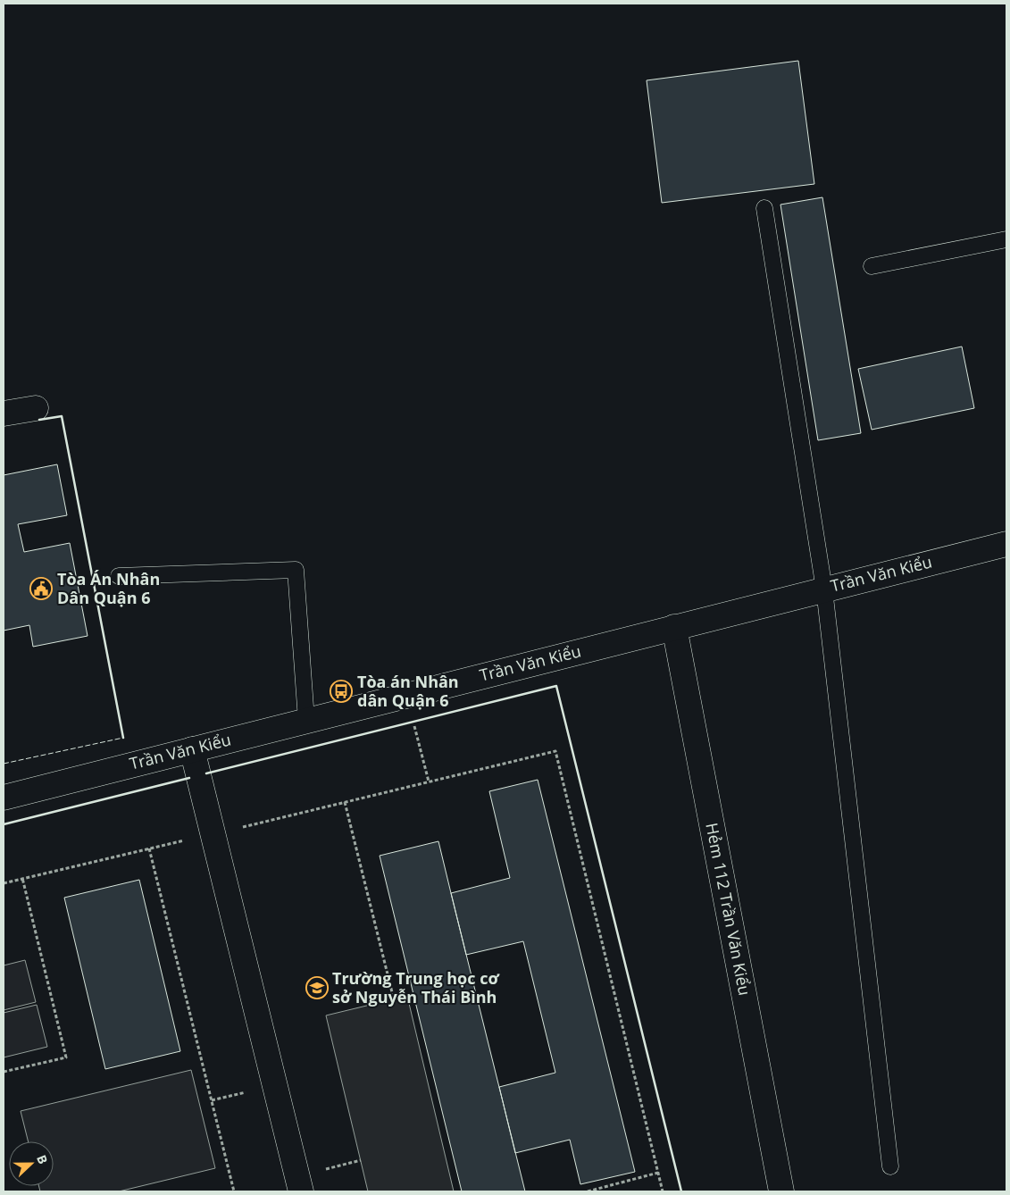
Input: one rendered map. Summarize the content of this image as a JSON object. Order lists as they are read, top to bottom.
{
  "streets": {
    "street": ["Trần Văn Kiểu", "Hẻm 112 Trần Văn Kiểu"]
  },
  "crossings": [
    ["Trần Văn Kiểu", "Hẻm 112 Trần Văn Kiểu"]
  ],
  "places": {
    "public building": ["Tòa Án Nhân Dân Quận 6"],
    "bus stop": ["Tòa án Nhân dân Quận 6"],
    "school or university": ["Trường Trung học cơ sở Nguyễn Thái Bình"]
  },
  "north": "right"
}
